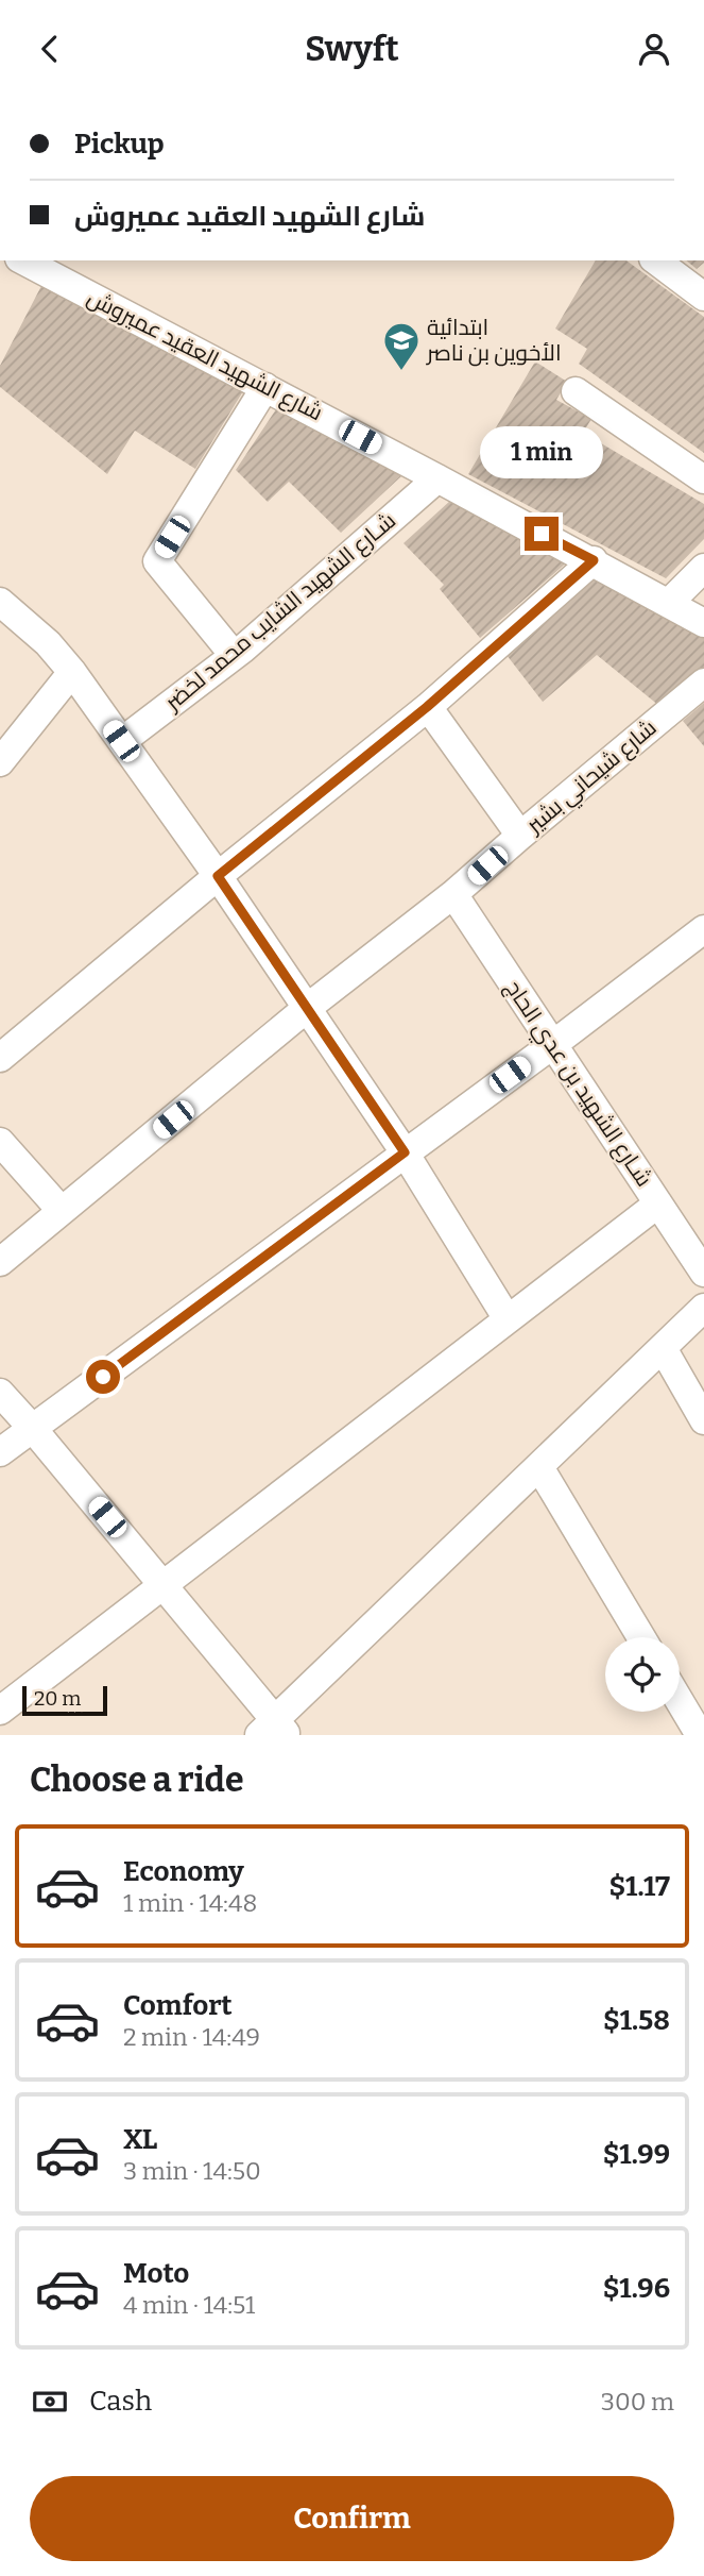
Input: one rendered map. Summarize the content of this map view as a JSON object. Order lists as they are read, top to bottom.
{
  "streets": {
    "street": [
      "شارع الشهيد العقيد عميروش",
      "شـارع الشهيد الشايب محمد لخضر",
      "شارع شيحاني بشير",
      "شـارع الشهيد بن عدي الحاج"
    ]
  },
  "crossings": [
    ["شارع الشهيد العقيد عميروش", "شـارع الشهيد الشايب محمد لخضر"],
    ["شارع شيحاني بشير", "شـارع الشهيد بن عدي الحاج"]
  ],
  "places": {
    "school or university": ["ابتدائية الأخوين بن ناصر"]
  },
  "scale_bar": "20 m",
  "page": {
    "header": "Swyft",
    "banner": ["Pickup", "شارع الشهيد العقيد عميروش"],
    "bubble": "1 min",
    "scale": "20 m",
    "heading": "Choose a ride",
    "list": [
      {
        "name": "Economy",
        "note": "1 min · 14:48",
        "value": "$1.17"
      },
      {
        "name": "Comfort",
        "note": "2 min · 14:49",
        "value": "$1.58"
      },
      {
        "name": "XL",
        "note": "3 min · 14:50",
        "value": "$1.99"
      },
      {
        "name": "Moto",
        "note": "4 min · 14:51",
        "value": "$1.96"
      }
    ],
    "pay": ["Cash", "300 m"],
    "buttons": "Confirm"
  }
}
